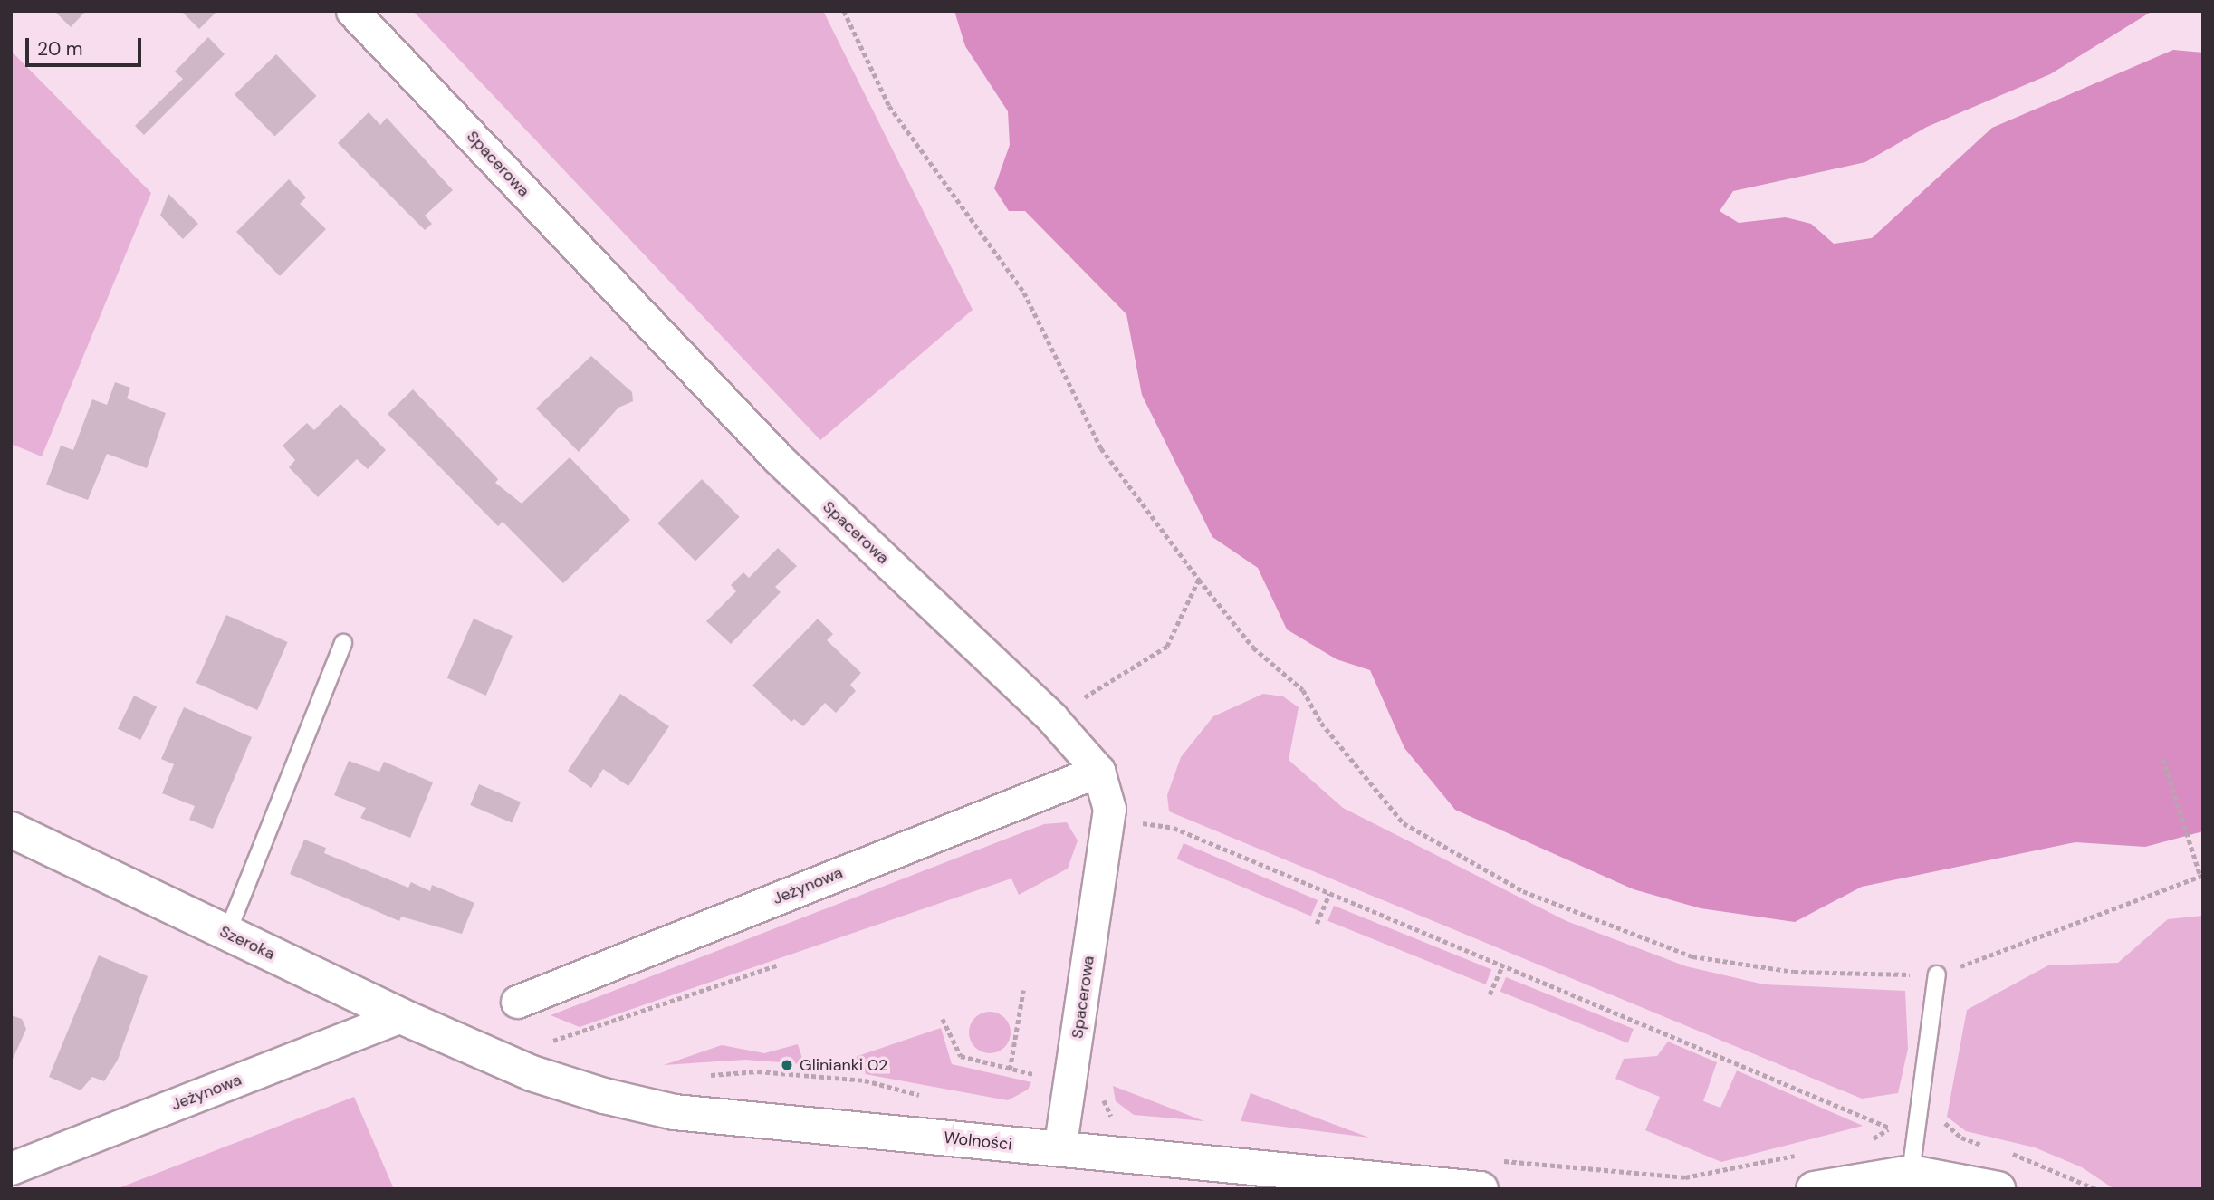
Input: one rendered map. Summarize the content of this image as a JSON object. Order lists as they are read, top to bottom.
{
  "streets": {
    "street": [
      "Spacerowa",
      "Jeżynowa",
      "Szeroka",
      "Wolności"
    ]
  },
  "crossings": [
    ["Spacerowa", "Jeżynowa"],
    ["Spacerowa", "Wolności"],
    ["Jeżynowa", "Szeroka"],
    ["Szeroka", "Wolności"]
  ],
  "places": ["Glinianki 02"],
  "scale_bar": "20 m"
}
